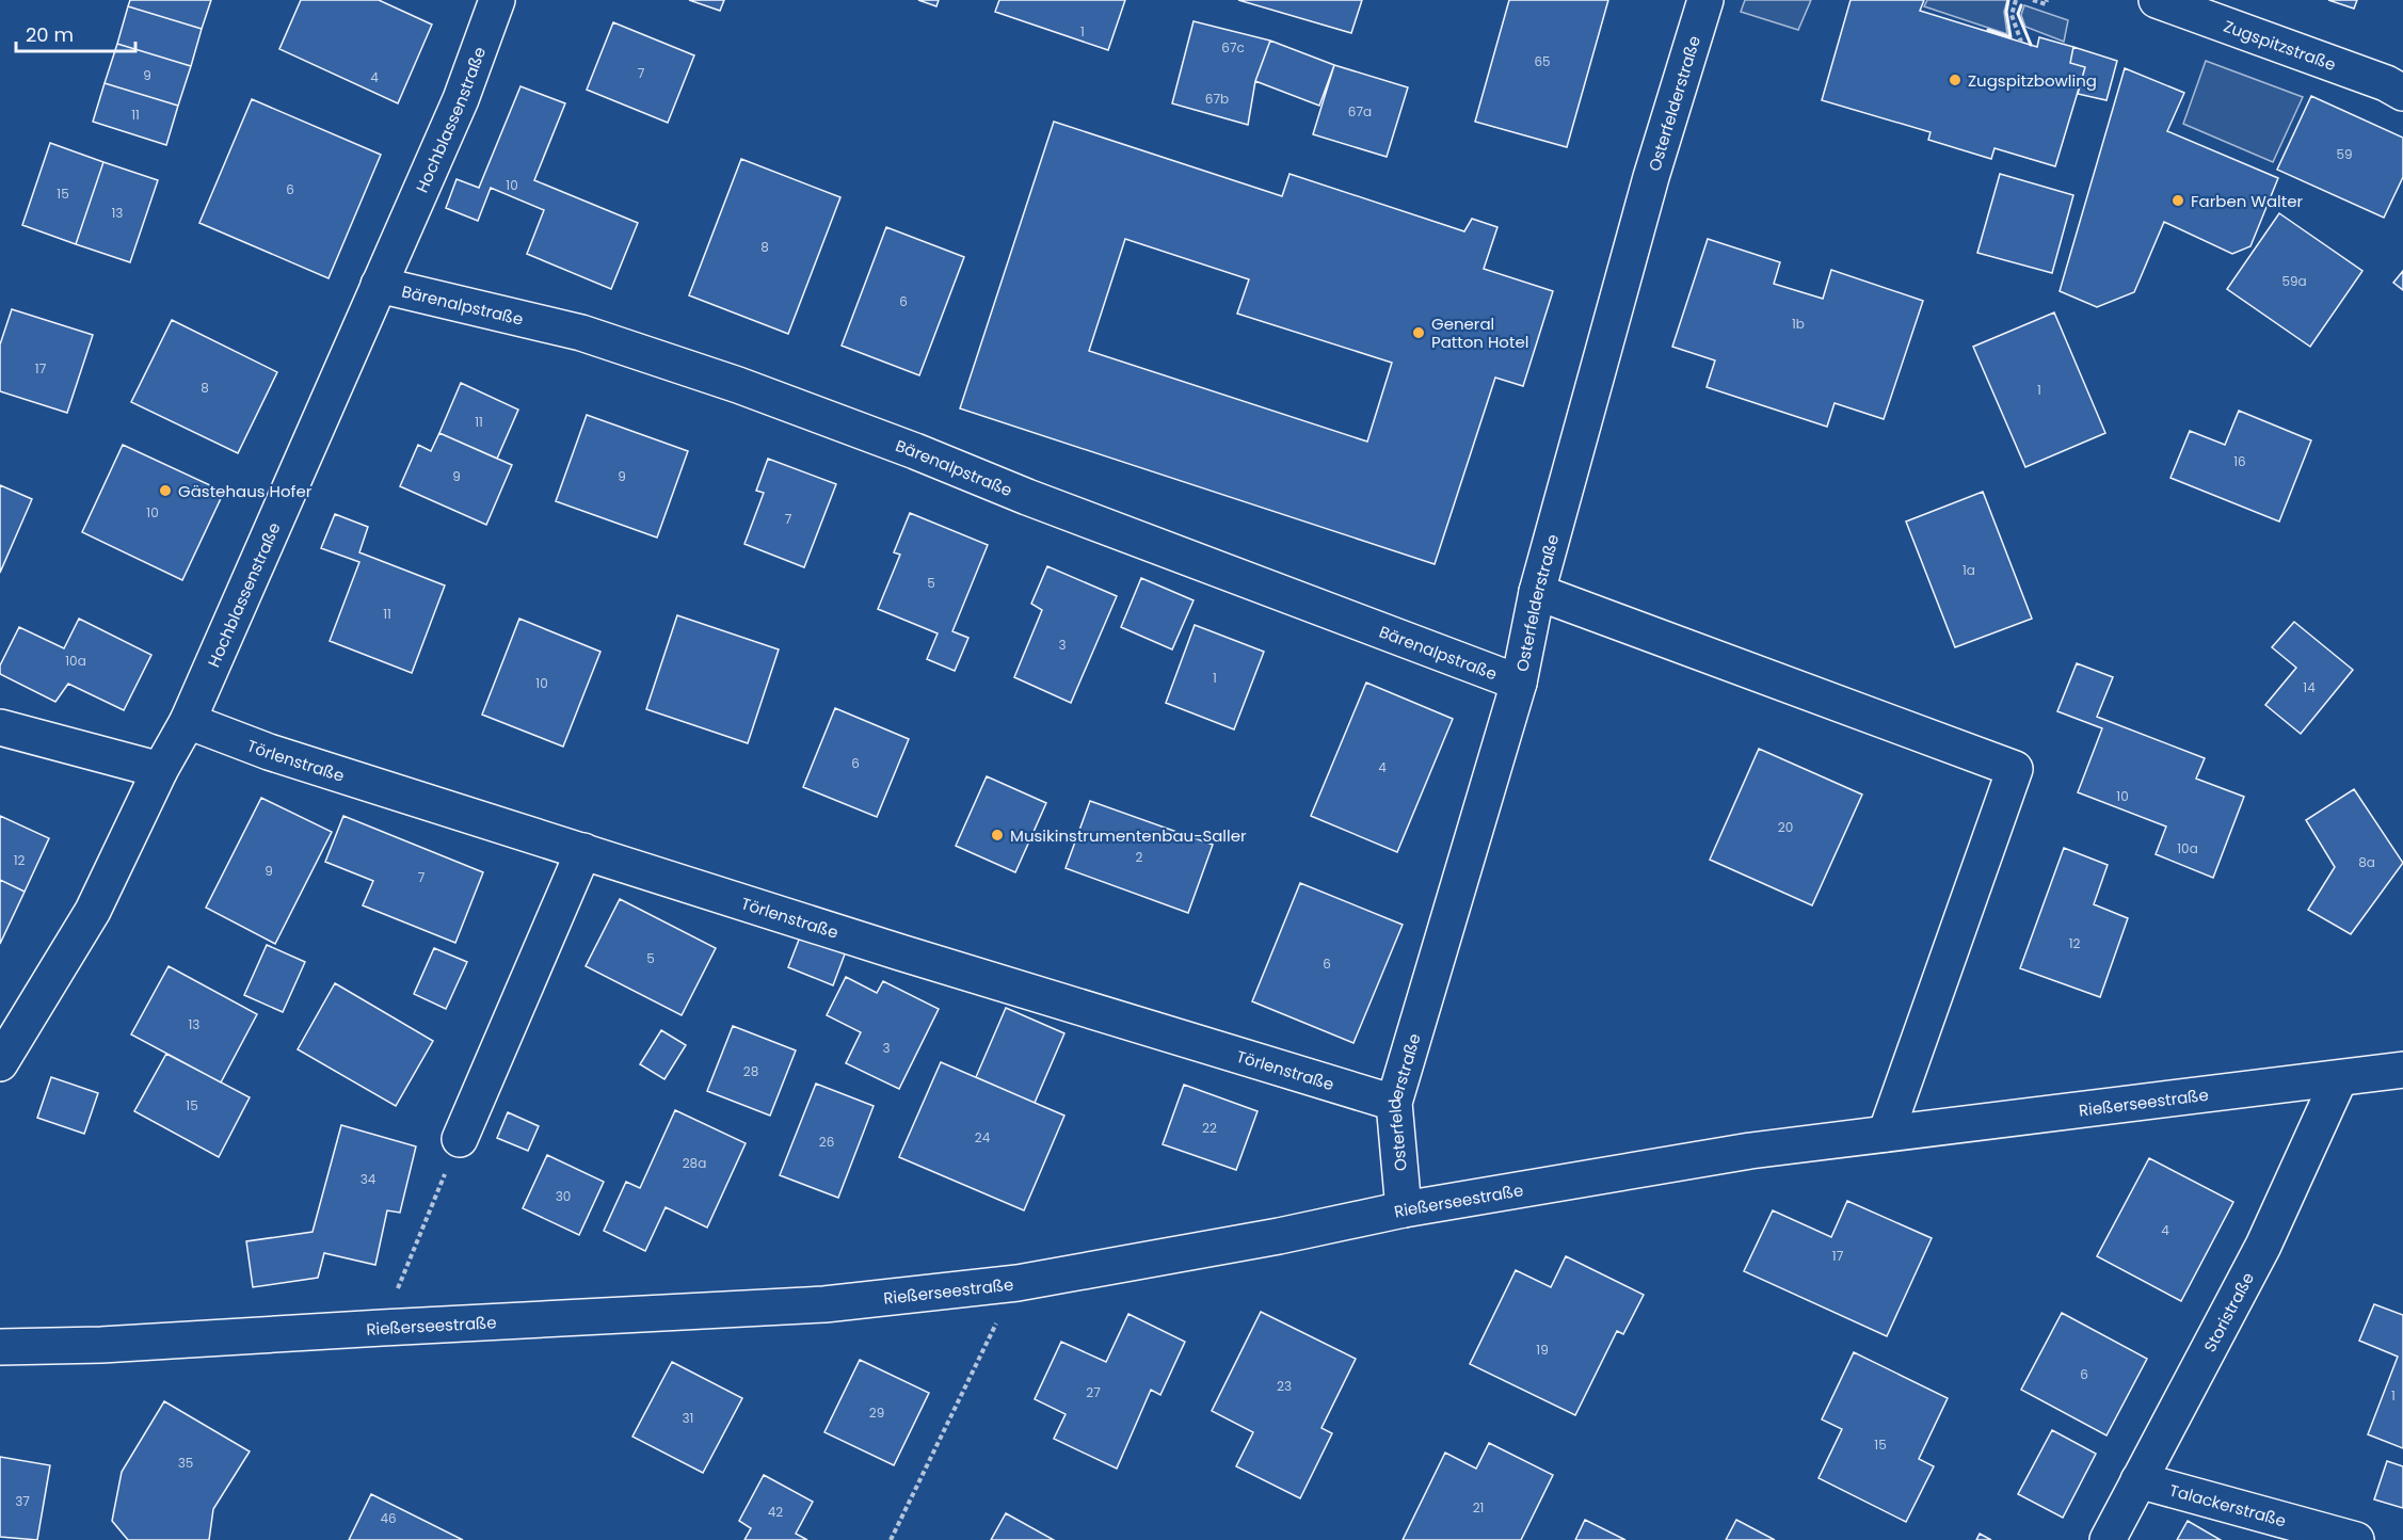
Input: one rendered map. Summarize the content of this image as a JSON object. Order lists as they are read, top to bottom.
{
  "streets": {
    "street": [
      "Zugspitzstraße",
      "Osterfelderstraße",
      "Hochblassenstraße",
      "Bärenalpstraße",
      "Törlenstraße",
      "Rießerseestraße",
      "Storistraße",
      "Talackerstraße"
    ]
  },
  "crossings": [
    ["Osterfelderstraße", "Bärenalpstraße"],
    ["Osterfelderstraße", "Törlenstraße"],
    ["Osterfelderstraße", "Rießerseestraße"],
    ["Hochblassenstraße", "Bärenalpstraße"],
    ["Hochblassenstraße", "Törlenstraße"],
    ["Rießerseestraße", "Storistraße"],
    ["Storistraße", "Talackerstraße"]
  ],
  "places": [
    "Zugspitzbowling",
    "Farben Walter",
    "General Patton Hotel",
    "Gästehaus Hofer",
    "Musikinstrumentenbau-Saller"
  ],
  "house_numbers": [
    "1",
    "67c",
    "65",
    "7",
    "9",
    "4",
    "67b",
    "67a",
    "11",
    "59",
    "10",
    "6",
    "15",
    "13",
    "8",
    "59a",
    "6",
    "1b",
    "17",
    "8",
    "1",
    "11",
    "16",
    "9",
    "9",
    "10",
    "7",
    "1a",
    "5",
    "11",
    "3",
    "10a",
    "1",
    "10",
    "14",
    "6",
    "4",
    "10",
    "20",
    "10a",
    "2",
    "12",
    "8a",
    "9",
    "7",
    "12",
    "5",
    "6",
    "13",
    "3",
    "28",
    "15",
    "22",
    "24",
    "26",
    "28a",
    "34",
    "30",
    "4",
    "17",
    "19",
    "6",
    "23",
    "27",
    "1",
    "29",
    "31",
    "15",
    "35",
    "37",
    "21",
    "42",
    "46"
  ],
  "scale_bar": "20 m"
}
